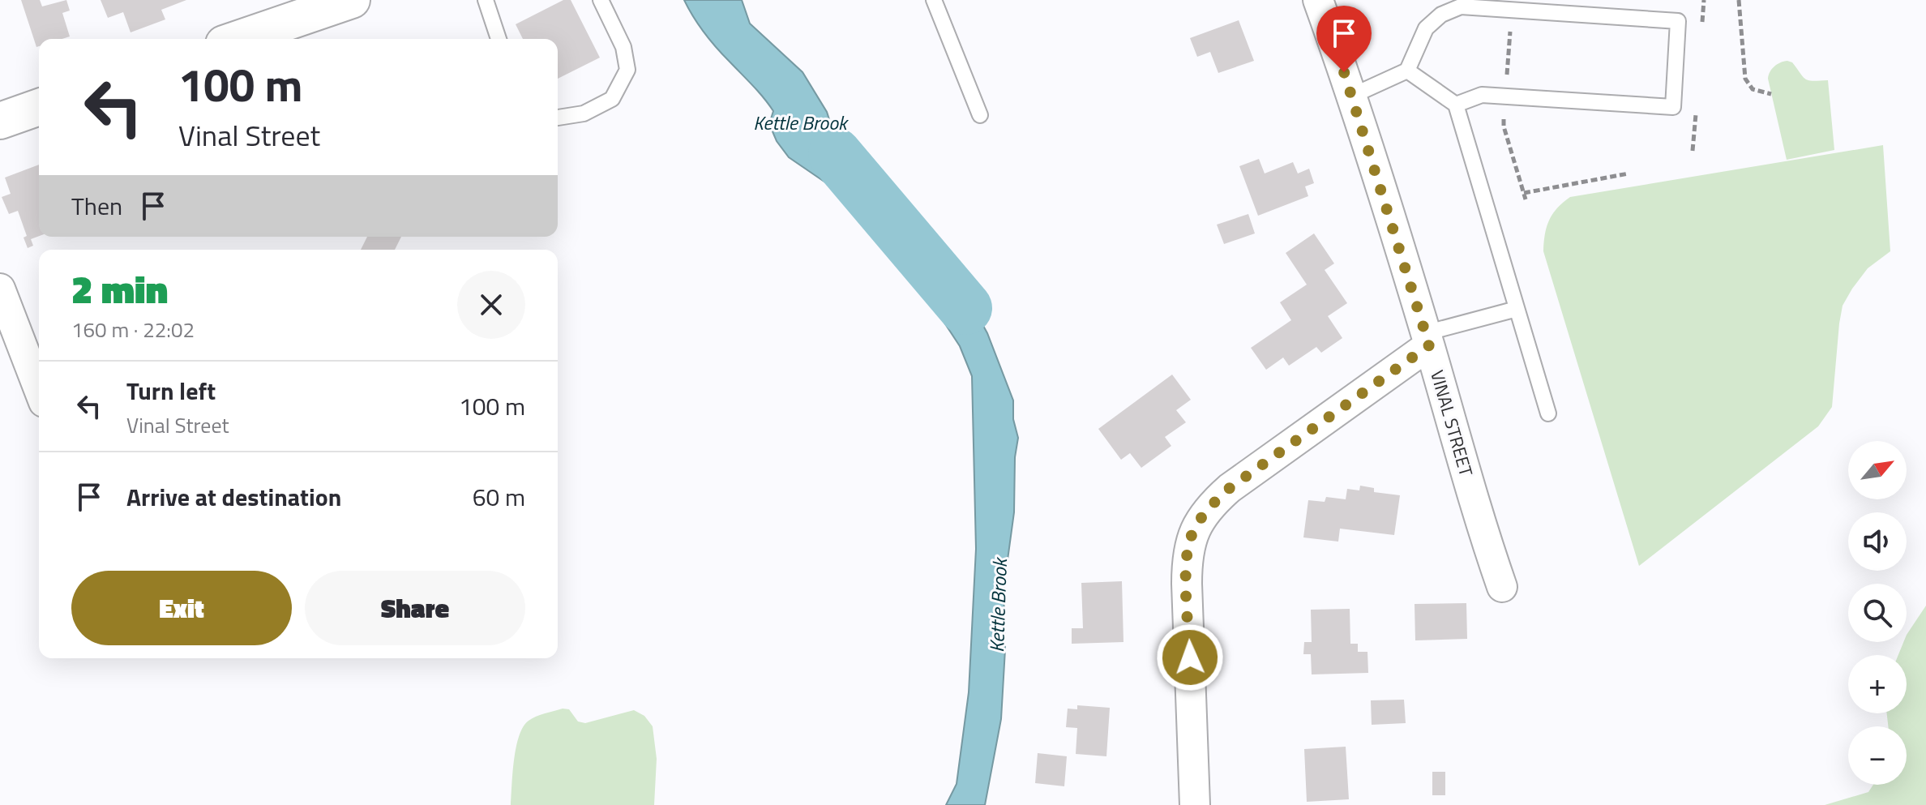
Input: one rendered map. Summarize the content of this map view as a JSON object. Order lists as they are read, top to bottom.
{
  "streets": {
    "street": ["VINAL STREET"]
  },
  "water": ["Kettle Brook"],
  "north": "top right",
  "page": {
    "turn": ["100 m", "Vinal Street"],
    "then": "Then",
    "heading": ["2 min", "160 m · 22:02"],
    "list": [
      {
        "name": "Turn left",
        "note": "Vinal Street",
        "value": "100 m"
      },
      {
        "name": "Arrive at destination",
        "value": "60 m"
      }
    ],
    "map_buttons": ["+", "−"],
    "buttons": ["Exit", "Share"]
  }
}
